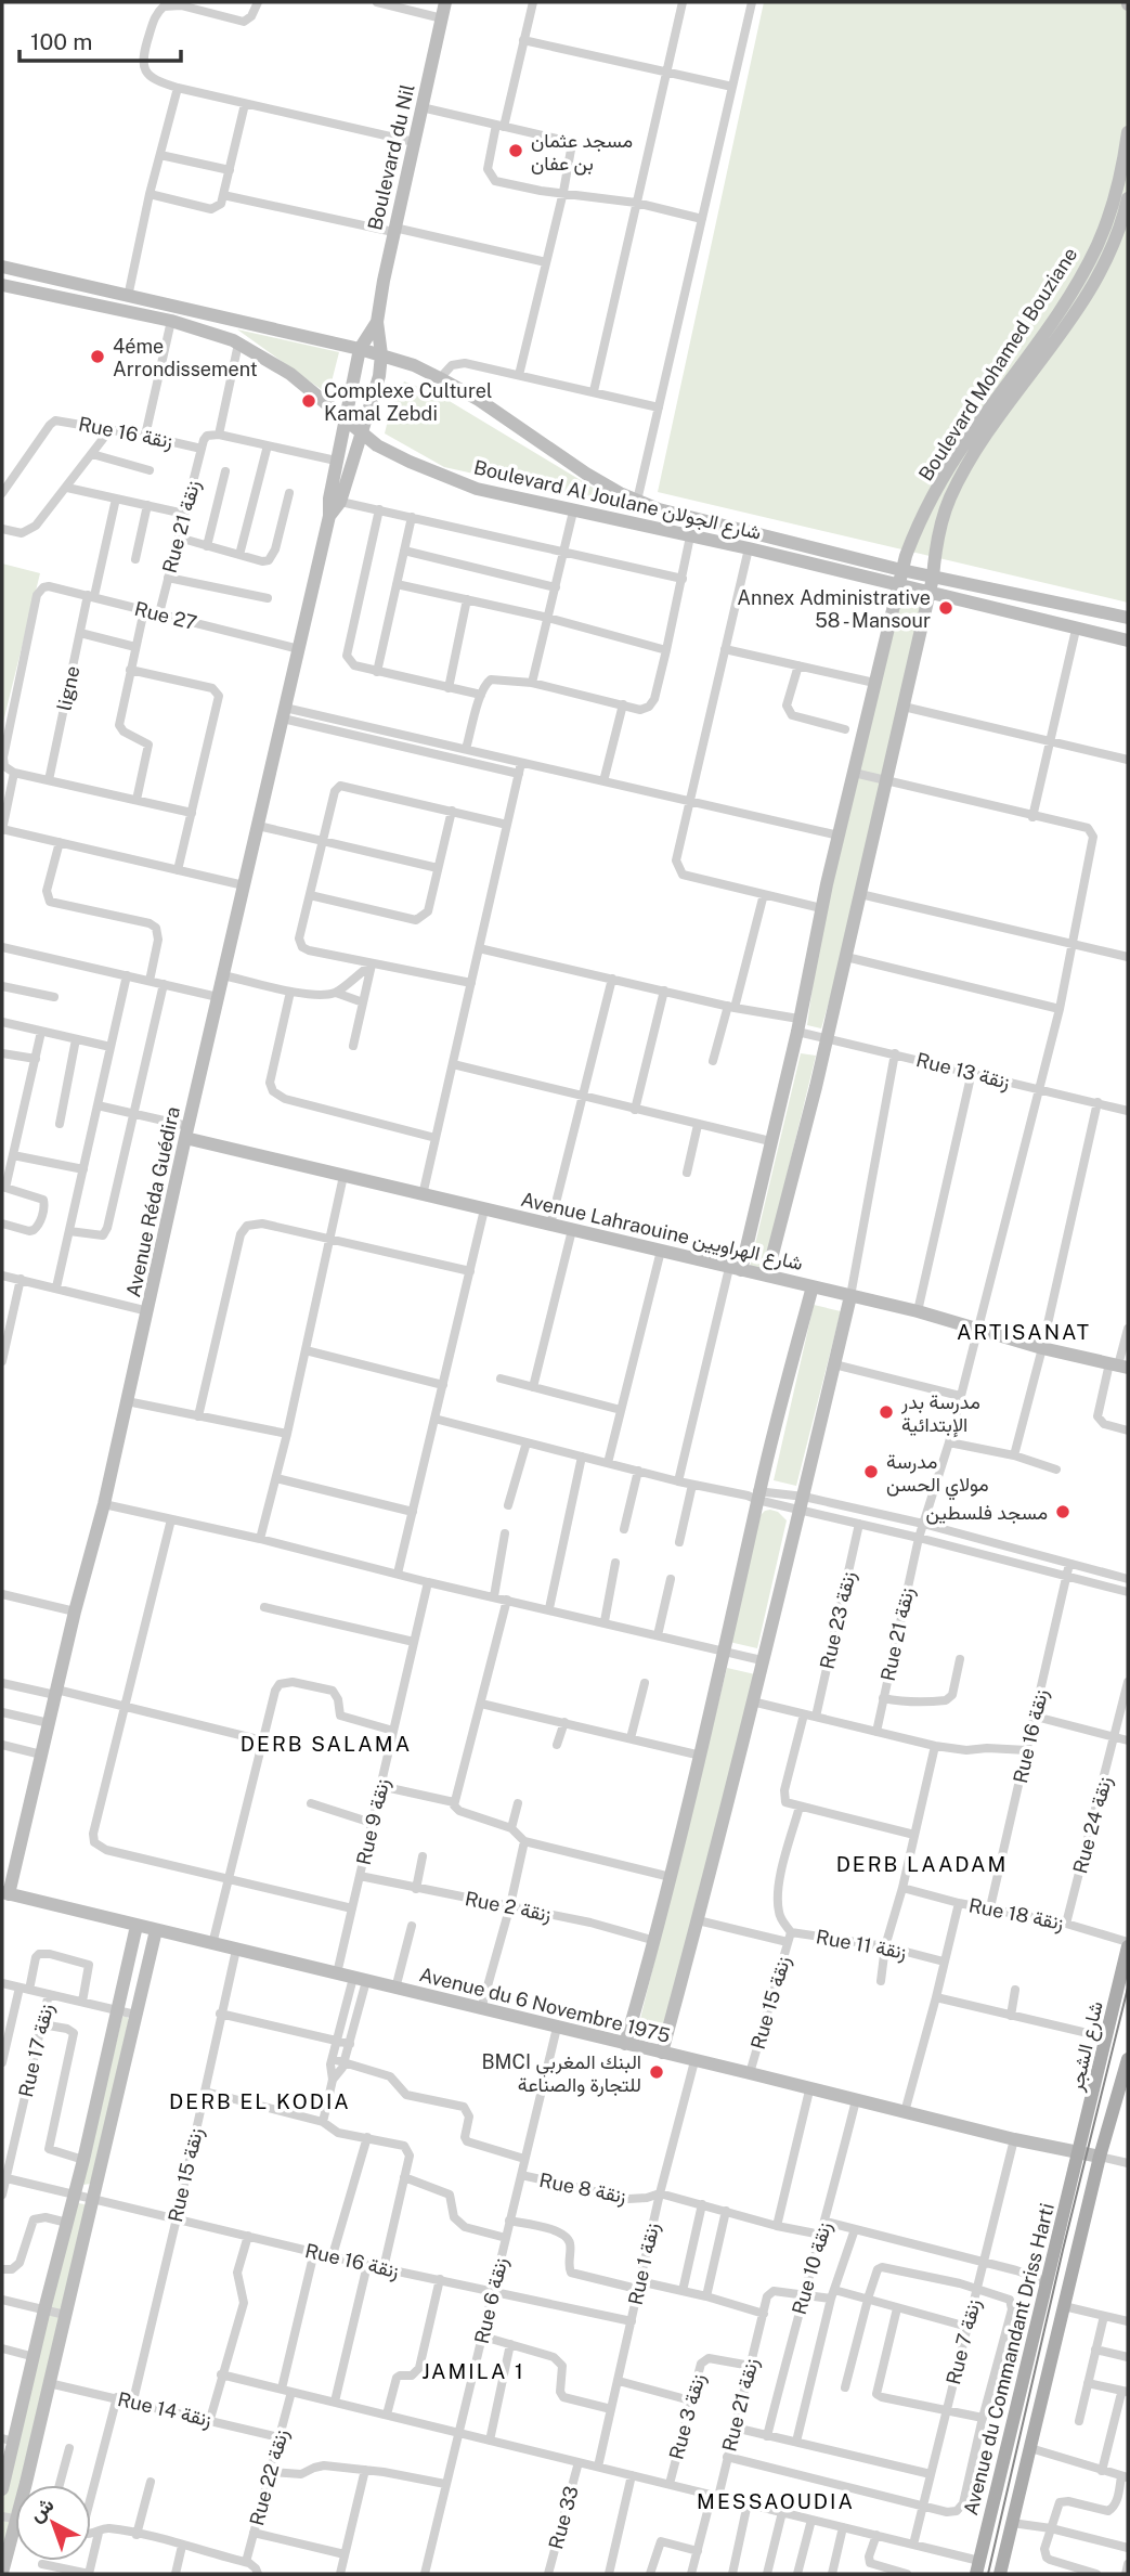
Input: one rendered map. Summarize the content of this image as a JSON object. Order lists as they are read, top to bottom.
{
  "streets": {
    "main road": ["شارع الشجر", "Avenue du Commandant Driss Harti"],
    "street": [
      "Boulevard du Nil",
      "Boulevard Mohamed Bouziane",
      "Rue 16 زنقة",
      "Boulevard Al Joulane شارع الجولان",
      "Rue 21 زنقة",
      "Rue 27",
      "ligne",
      "Rue 13 زنقة",
      "Avenue Réda Guédira",
      "Avenue Lahraouine شارع الهراويين",
      "Rue 23 زنقة",
      "Rue 9 زنقة",
      "Rue 24 زنقة",
      "Rue 2 زنقة",
      "Rue 18 زنقة",
      "Rue 11 زنقة",
      "Rue 15 زنقة",
      "Avenue du 6 Novembre 1975",
      "Rue 17 زنقة",
      "Rue 8 زنقة",
      "Rue 1 زنقة",
      "Rue 10 زنقة",
      "Rue 6 زنقة",
      "Rue 7 زنقة",
      "Rue 14 زنقة",
      "Rue 3 زنقة",
      "Rue 22 زنقة",
      "Rue 33"
    ]
  },
  "crossings": [
    ["Boulevard du Nil", "Boulevard Al Joulane شارع الجولان"],
    ["Boulevard du Nil", "Avenue Réda Guédira"],
    ["Boulevard Mohamed Bouziane", "Boulevard Al Joulane شارع الجولان"],
    ["Boulevard Mohamed Bouziane", "Rue 21 زنقة"],
    ["Boulevard Mohamed Bouziane", "Rue 13 زنقة"],
    ["Boulevard Mohamed Bouziane", "Avenue Lahraouine شارع الهراويين"],
    ["Rue 16 زنقة", "Rue 21 زنقة"],
    ["Rue 16 زنقة", "Rue 18 زنقة"],
    ["Rue 16 زنقة", "Rue 15 زنقة"],
    ["Rue 16 زنقة", "Rue 17 زنقة"],
    ["Rue 16 زنقة", "Rue 1 زنقة"],
    ["Rue 16 زنقة", "Rue 6 زنقة"],
    ["Boulevard Al Joulane شارع الجولان", "Avenue Réda Guédira"],
    ["Rue 21 زنقة", "Rue 27"],
    ["Rue 21 زنقة", "Rue 13 زنقة"],
    ["Rue 21 زنقة", "Avenue Lahraouine شارع الهراويين"],
    ["Rue 21 زنقة", "Rue 3 زنقة"],
    ["Rue 27", "ligne"],
    ["Rue 27", "Avenue Réda Guédira"],
    ["Avenue Réda Guédira", "Avenue Lahraouine شارع الهراويين"],
    ["Avenue Réda Guédira", "Avenue du 6 Novembre 1975"],
    ["Rue 9 زنقة", "Rue 2 زنقة"],
    ["Rue 9 زنقة", "Avenue du 6 Novembre 1975"],
    ["Rue 24 زنقة", "Rue 18 زنقة"],
    ["Rue 18 زنقة", "شارع الشجر"],
    ["Rue 11 زنقة", "Rue 15 زنقة"],
    ["Rue 15 زنقة", "Avenue du 6 Novembre 1975"],
    ["Rue 15 زنقة", "Rue 14 زنقة"],
    ["Avenue du 6 Novembre 1975", "شارع الشجر"],
    ["Avenue du 6 Novembre 1975", "Rue 1 زنقة"],
    ["Avenue du 6 Novembre 1975", "Rue 10 زنقة"],
    ["Avenue du 6 Novembre 1975", "Rue 6 زنقة"],
    ["Avenue du 6 Novembre 1975", "Rue 7 زنقة"],
    ["Avenue du 6 Novembre 1975", "Avenue du Commandant Driss Harti"],
    ["شارع الشجر", "Avenue du Commandant Driss Harti"],
    ["Rue 8 زنقة", "Rue 1 زنقة"],
    ["Rue 8 زنقة", "Rue 10 زنقة"],
    ["Rue 8 زنقة", "Rue 6 زنقة"],
    ["Rue 14 زنقة", "Rue 22 زنقة"]
  ],
  "districts": [
    "ARTISANAT",
    "DERB SALAMA",
    "DERB LAADAM",
    "DERB EL KODIA",
    "JAMILA 1",
    "MESSAOUDIA"
  ],
  "places": [
    "مسجد عثمان بن عفان",
    "4éme Arrondissement",
    "Complexe Culturel Kamal Zebdi",
    "Annex Administrative 58 - Mansour",
    "مدرسة بدر الإبتدائية",
    "مدرسة مولاي الحسن",
    "مسجد فلسطين",
    "BMCI البنك المغربي للتجارة والصناعة"
  ],
  "scale_bar": "100 m",
  "north": "top left"
}
